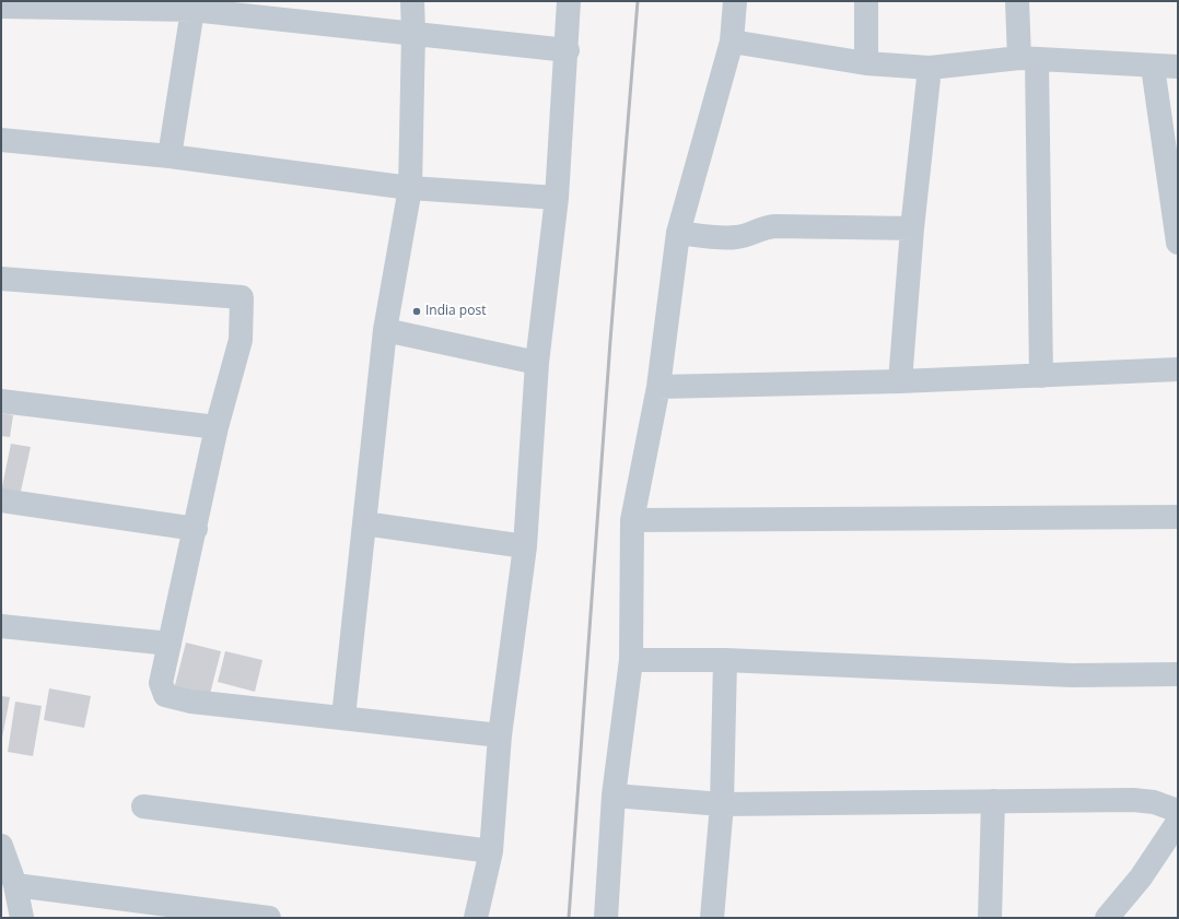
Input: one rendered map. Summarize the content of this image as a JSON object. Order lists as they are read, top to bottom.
{
  "places": ["India post"]
}
